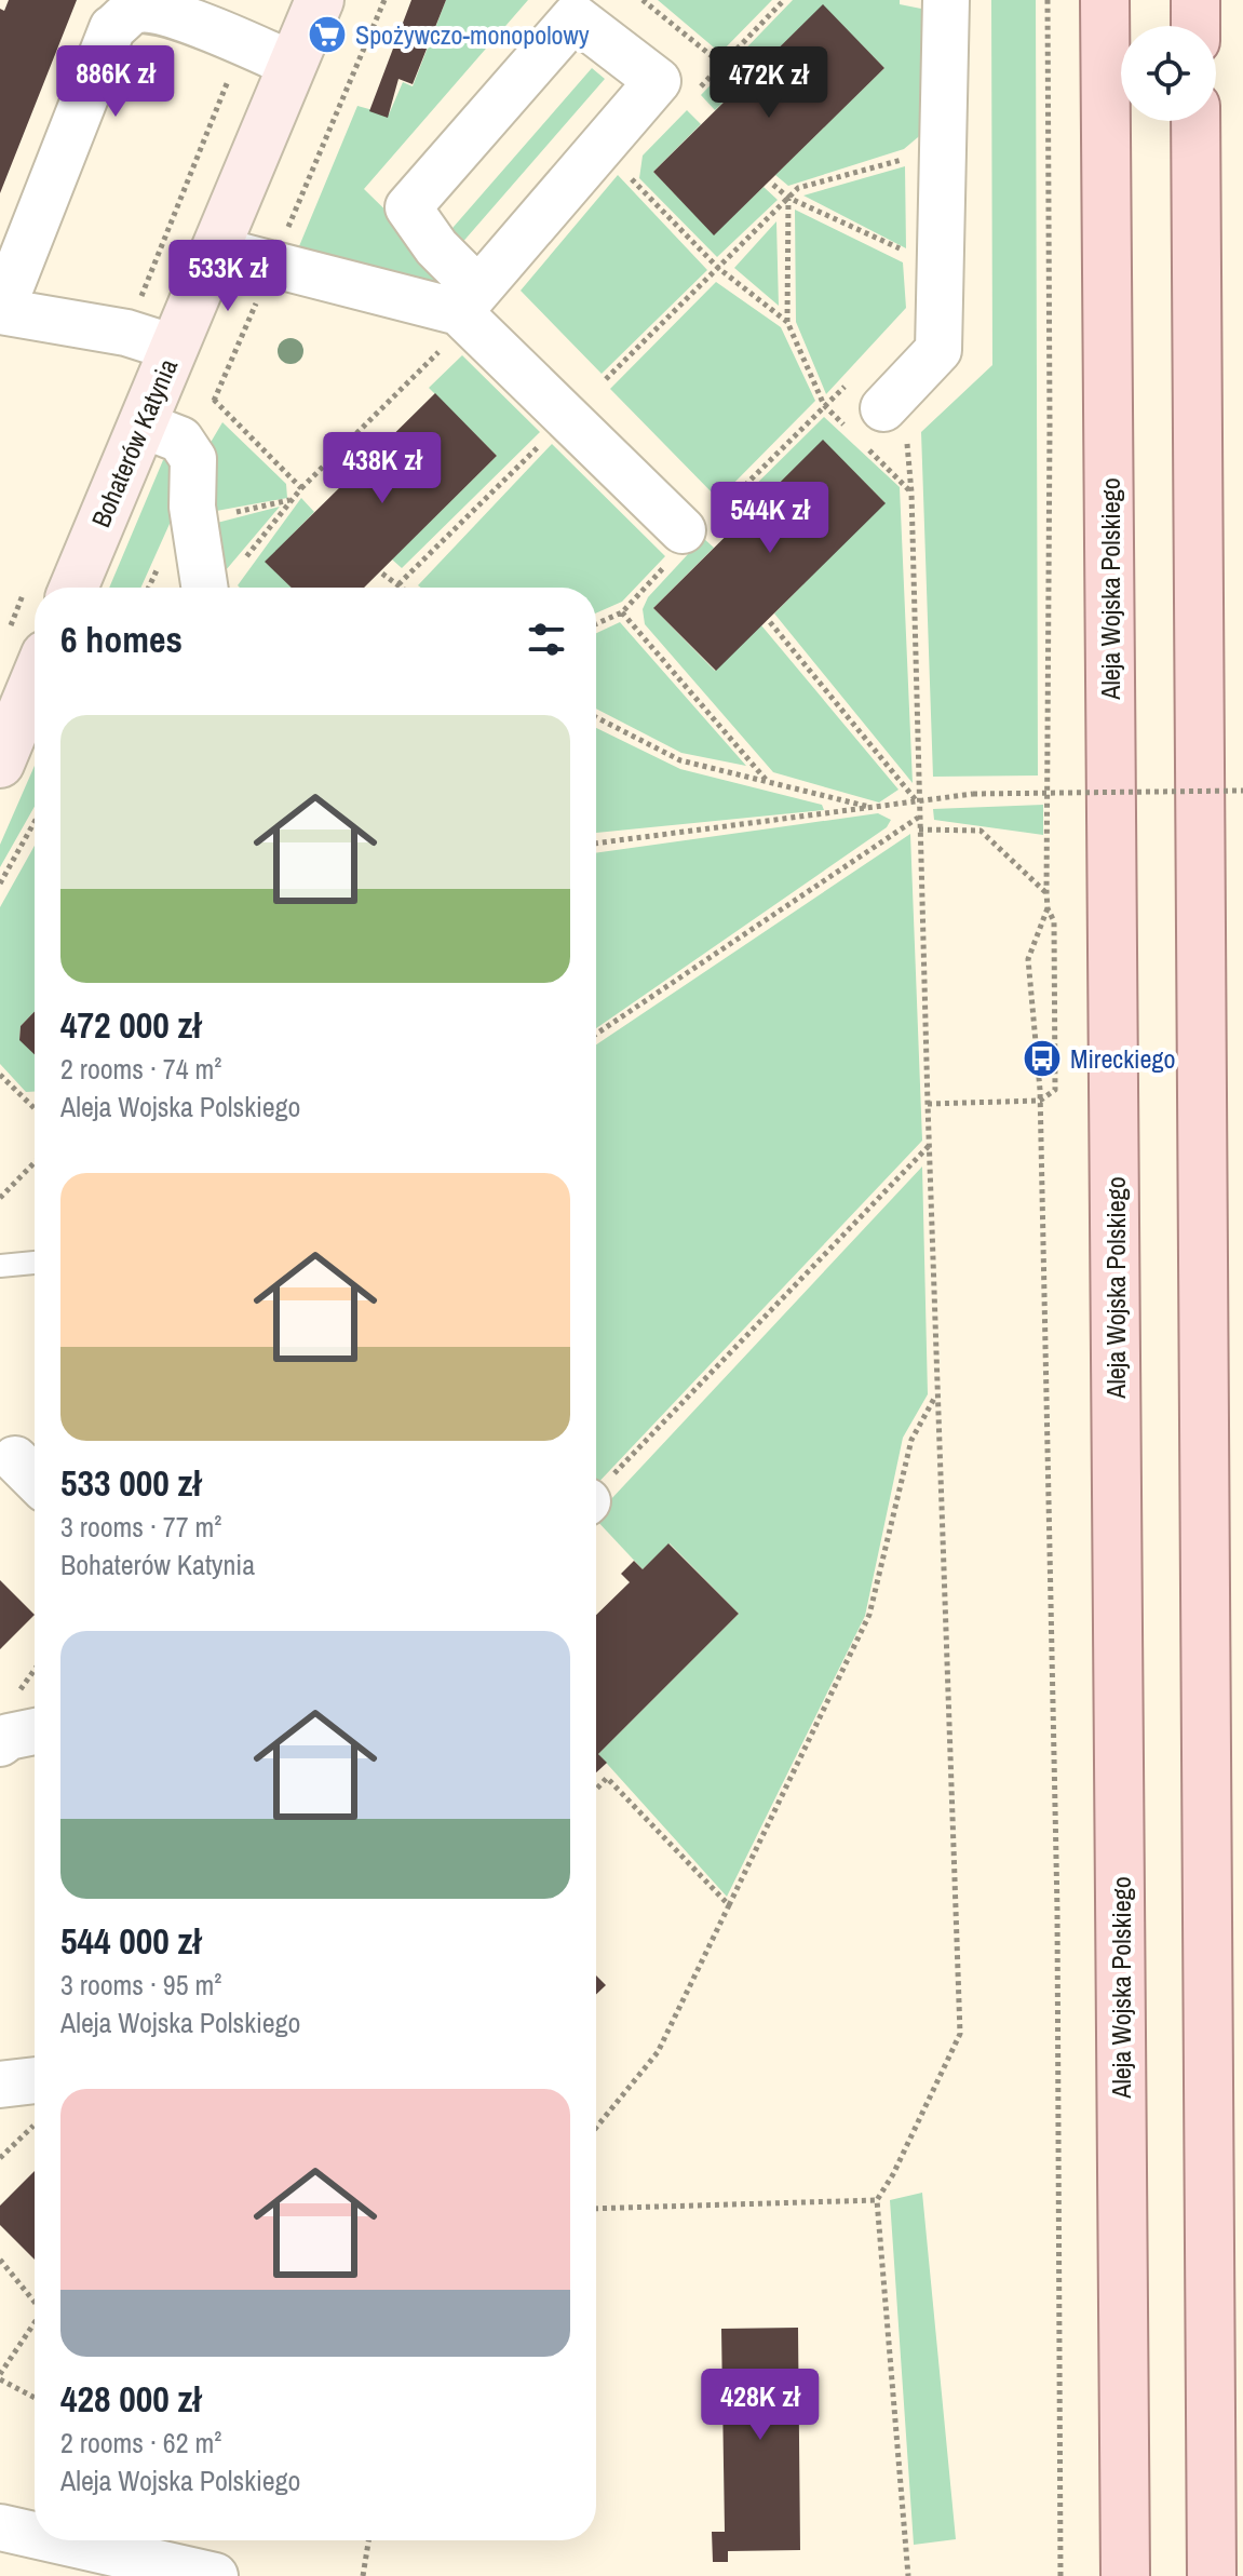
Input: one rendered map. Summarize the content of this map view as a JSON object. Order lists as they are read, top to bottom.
{
  "streets": {
    "main road": ["Aleja Wojska Polskiego"],
    "street": ["Bohaterów Katynia"]
  },
  "places": {
    "supermarket": ["Spożywczo-monopolowy"],
    "bus stop": ["Mireckiego"]
  },
  "page": {
    "price": [
      "886K zł",
      "472K zł",
      "533K zł",
      "438K zł",
      "544K zł",
      "428K zł"
    ],
    "heading": "6 homes",
    "list": [
      {
        "name": "472 000 zł",
        "note": "2 rooms · 74 m² · Aleja Wojska Polskiego"
      },
      {
        "name": "533 000 zł",
        "note": "3 rooms · 77 m² · Bohaterów Katynia"
      },
      {
        "name": "544 000 zł",
        "note": "3 rooms · 95 m² · Aleja Wojska Polskiego"
      },
      {
        "name": "428 000 zł",
        "note": "2 rooms · 62 m² · Aleja Wojska Polskiego"
      }
    ]
  }
}
